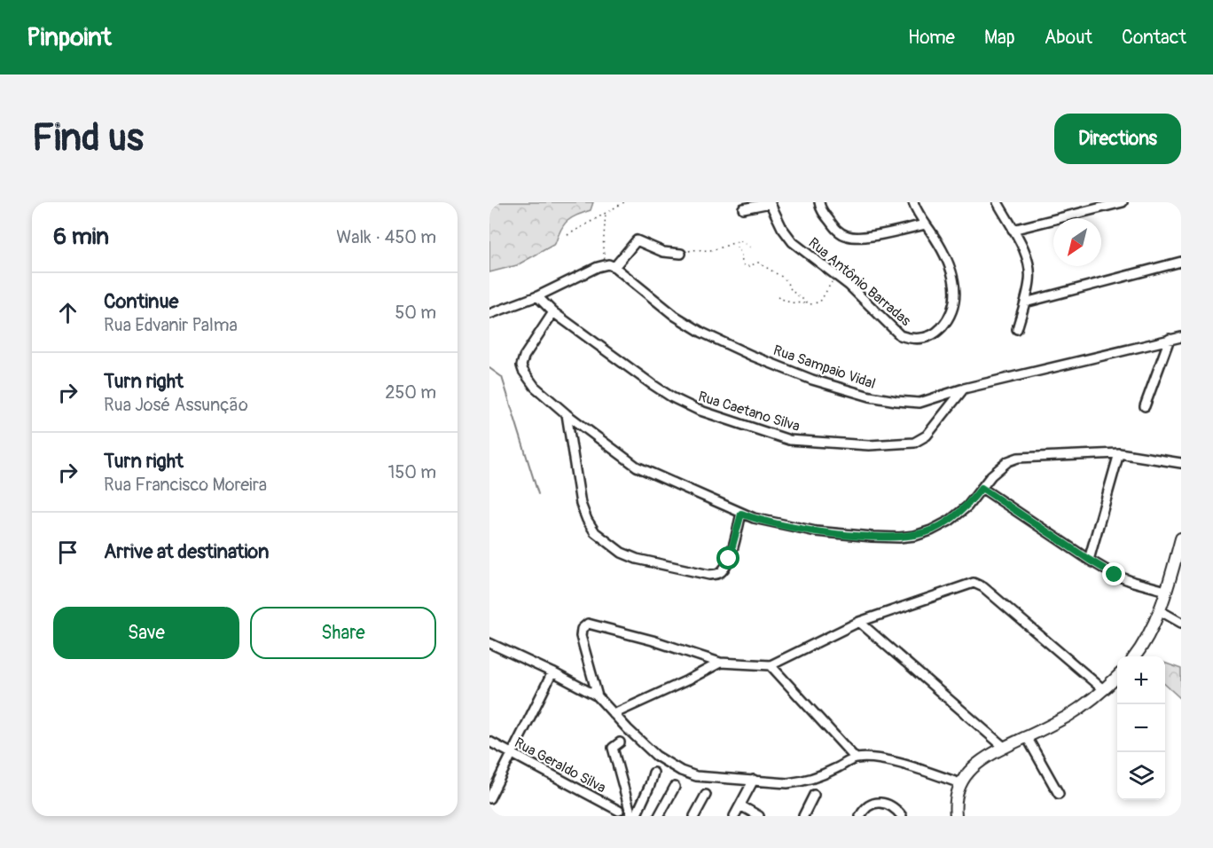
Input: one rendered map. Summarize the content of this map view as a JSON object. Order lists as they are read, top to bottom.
{
  "streets": {
    "street": [
      "Rua Antônio Barradas",
      "Rua Sampaio Vidal",
      "Rua Caetano Silva",
      "Rua Geraldo Silva"
    ]
  },
  "crossings": [
    ["Rua Sampaio Vidal", "Rua Caetano Silva"]
  ],
  "north": "bottom left",
  "page": {
    "header": "Pinpoint",
    "nav": [
      "Home",
      "Map",
      "About",
      "Contact"
    ],
    "buttons": [
      "Directions",
      ["Save", "Share"]
    ],
    "title": "Find us",
    "heading": ["6 min", "Walk · 450 m"],
    "list": [
      ["Continue", "Rua Edvanir Palma", "50 m"],
      ["Turn right", "Rua José Assunção", "250 m"],
      ["Turn right", "Rua Francisco Moreira", "150 m"],
      "Arrive at destination"
    ],
    "map_buttons": ["+", "−"]
  }
}
